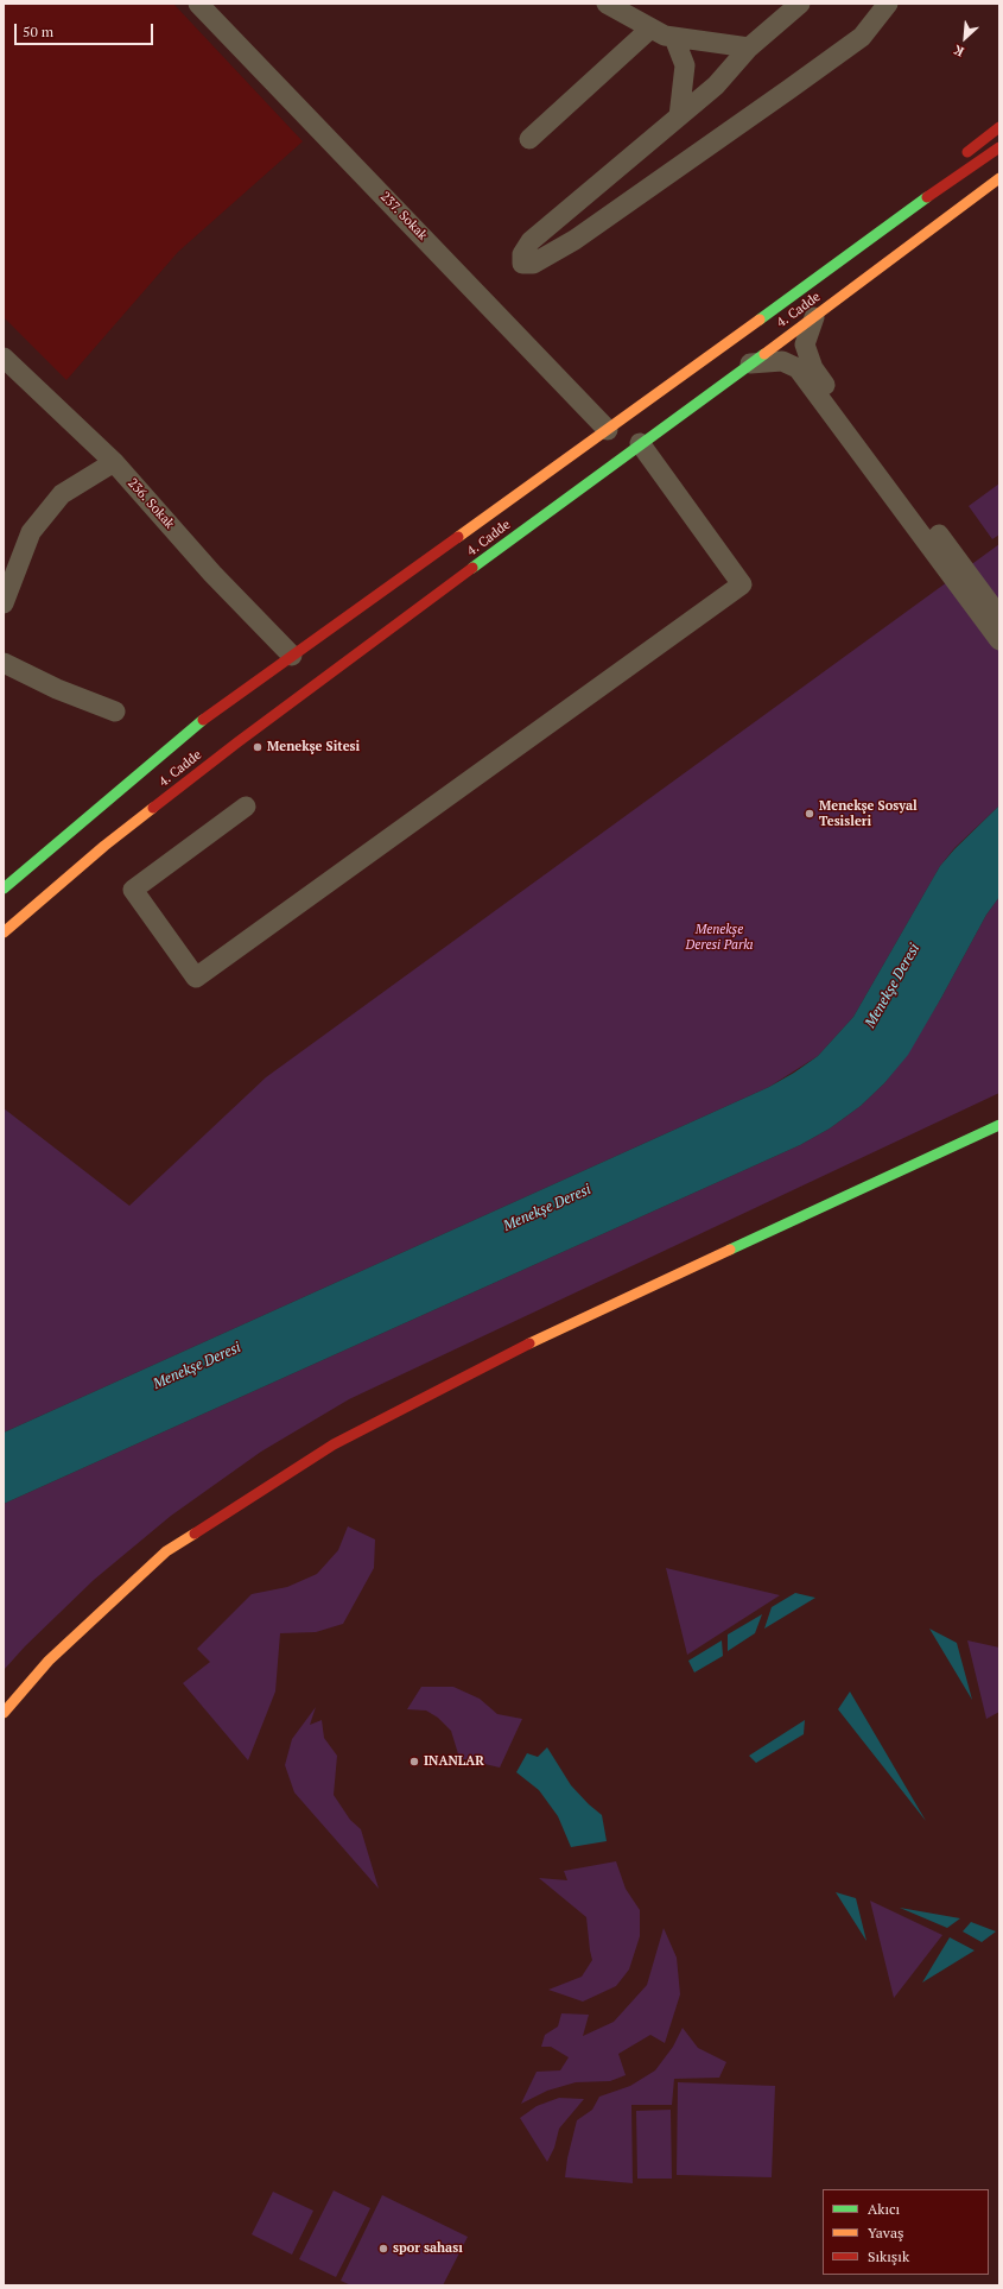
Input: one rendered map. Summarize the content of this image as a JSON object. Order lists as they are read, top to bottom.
{
  "streets": {
    "main road": ["4. Cadde"],
    "street": ["237. Sokak", "236. Sokak"]
  },
  "crossings": [
    ["237. Sokak", "4. Cadde"],
    ["4. Cadde", "236. Sokak"]
  ],
  "water": ["Menekşe Deresi"],
  "parks": ["Menekşe Deresi Parkı"],
  "places": [
    "Menekşe Sitesi",
    "Menekşe Sosyal Tesisleri",
    "INANLAR",
    "spor sahası"
  ],
  "legend": ["Akıcı", "Yavaş", "Sıkışık"],
  "scale_bar": "50 m",
  "north": "bottom left"
}
